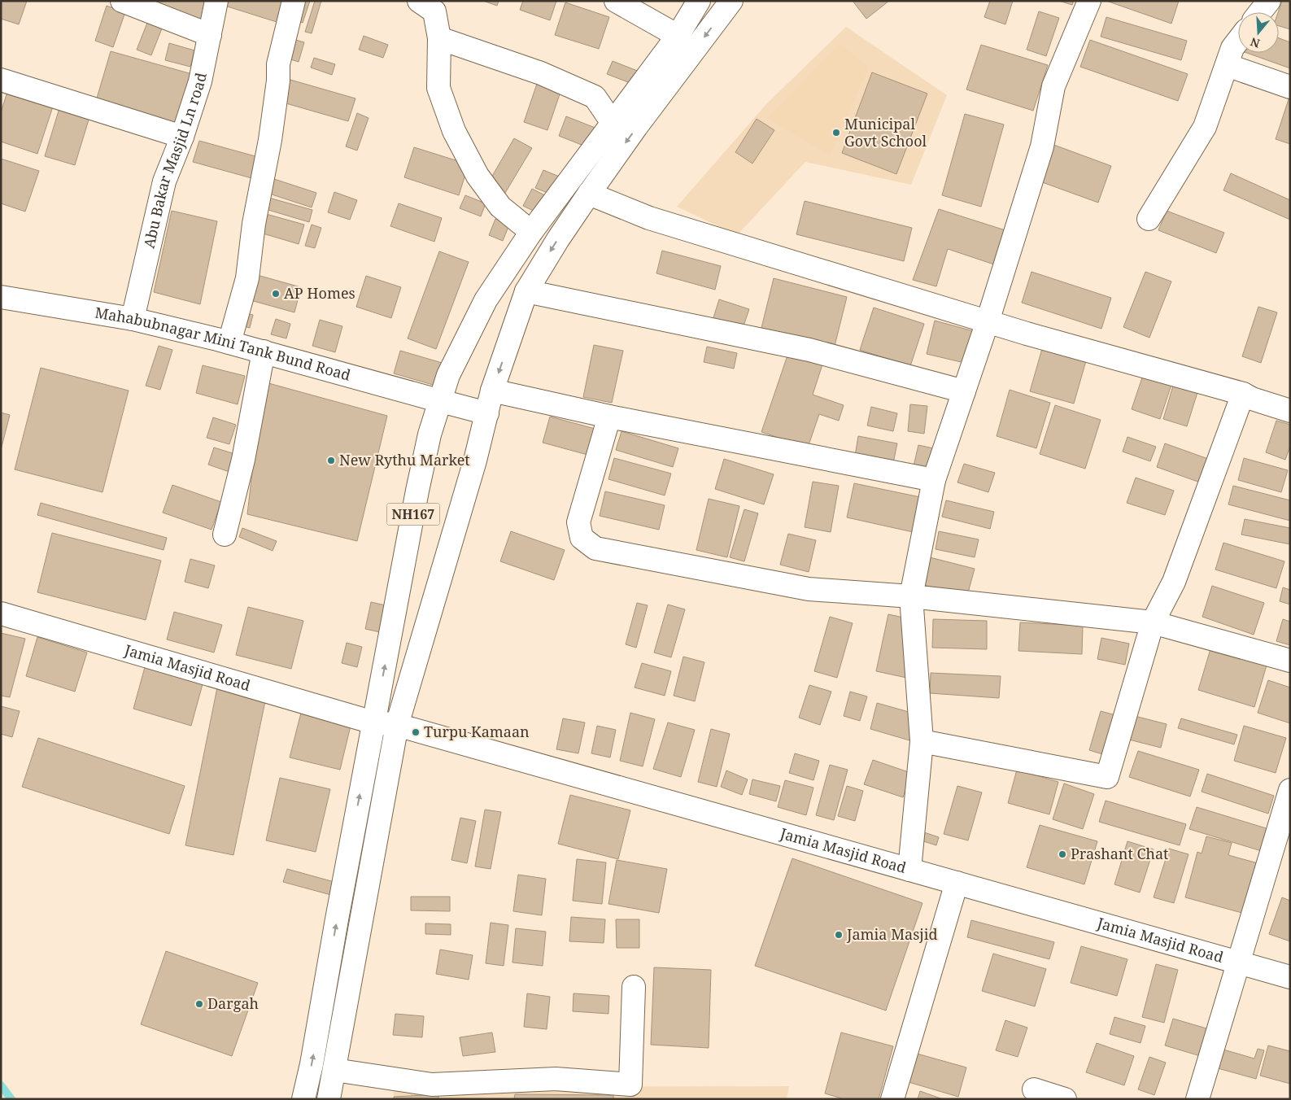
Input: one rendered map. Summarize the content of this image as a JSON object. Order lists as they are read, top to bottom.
{
  "streets": {
    "main road": [
      "Abu Bakar Masjid Ln road",
      "Mahabubnagar Mini Tank Bund Road",
      "NH167",
      "Jamia Masjid Road"
    ]
  },
  "crossings": [
    ["Abu Bakar Masjid Ln road", "Mahabubnagar Mini Tank Bund Road"],
    ["Mahabubnagar Mini Tank Bund Road", "NH167"],
    ["NH167", "Jamia Masjid Road"]
  ],
  "places": [
    "Municipal Govt School",
    "AP Homes",
    "New Rythu Market",
    "Turpu Kamaan",
    "Prashant Chat",
    "Jamia Masjid",
    "Dargah"
  ],
  "north": "bottom"
}
